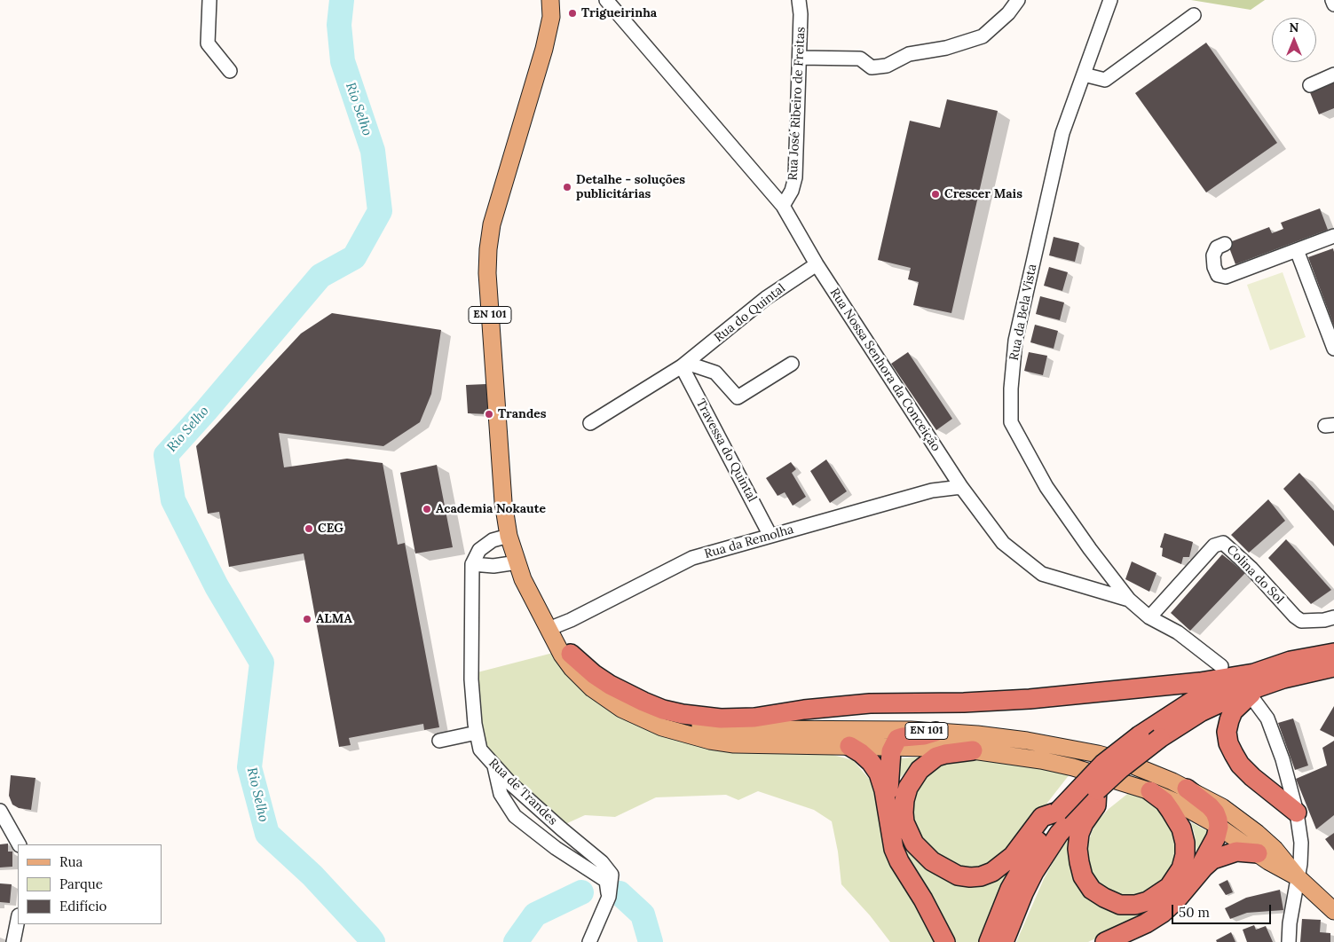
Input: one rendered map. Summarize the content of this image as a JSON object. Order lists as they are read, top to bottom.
{
  "streets": {
    "main road": ["EN 101"],
    "street": [
      "Rua José Ribeiro de Freitas",
      "Rua da Bela Vista",
      "Rua do Quintal",
      "Rua Nossa Senhora da Conceição",
      "Travessa do Quintal",
      "Rua da Remolha",
      "Colina do Sol",
      "Rua de Trandes"
    ]
  },
  "crossings": [
    ["Rua José Ribeiro de Freitas", "Rua Nossa Senhora da Conceição"],
    ["Rua da Bela Vista", "Rua Nossa Senhora da Conceição"],
    ["Rua do Quintal", "Rua Nossa Senhora da Conceição"],
    ["Rua do Quintal", "Travessa do Quintal"],
    ["EN 101", "Rua da Remolha"],
    ["Rua Nossa Senhora da Conceição", "Rua da Remolha"],
    ["Rua Nossa Senhora da Conceição", "Colina do Sol"],
    ["Travessa do Quintal", "Rua da Remolha"]
  ],
  "water": ["Rio Selho"],
  "places": [
    "Trigueirinha",
    "Detalhe - soluções publicitárias",
    "Crescer Mais",
    "Trandes",
    "Academia Nokaute",
    "CEG",
    "ALMA"
  ],
  "legend": ["Rua", "Parque", "Edifício"],
  "scale_bar": "50 m",
  "north": "top"
}
